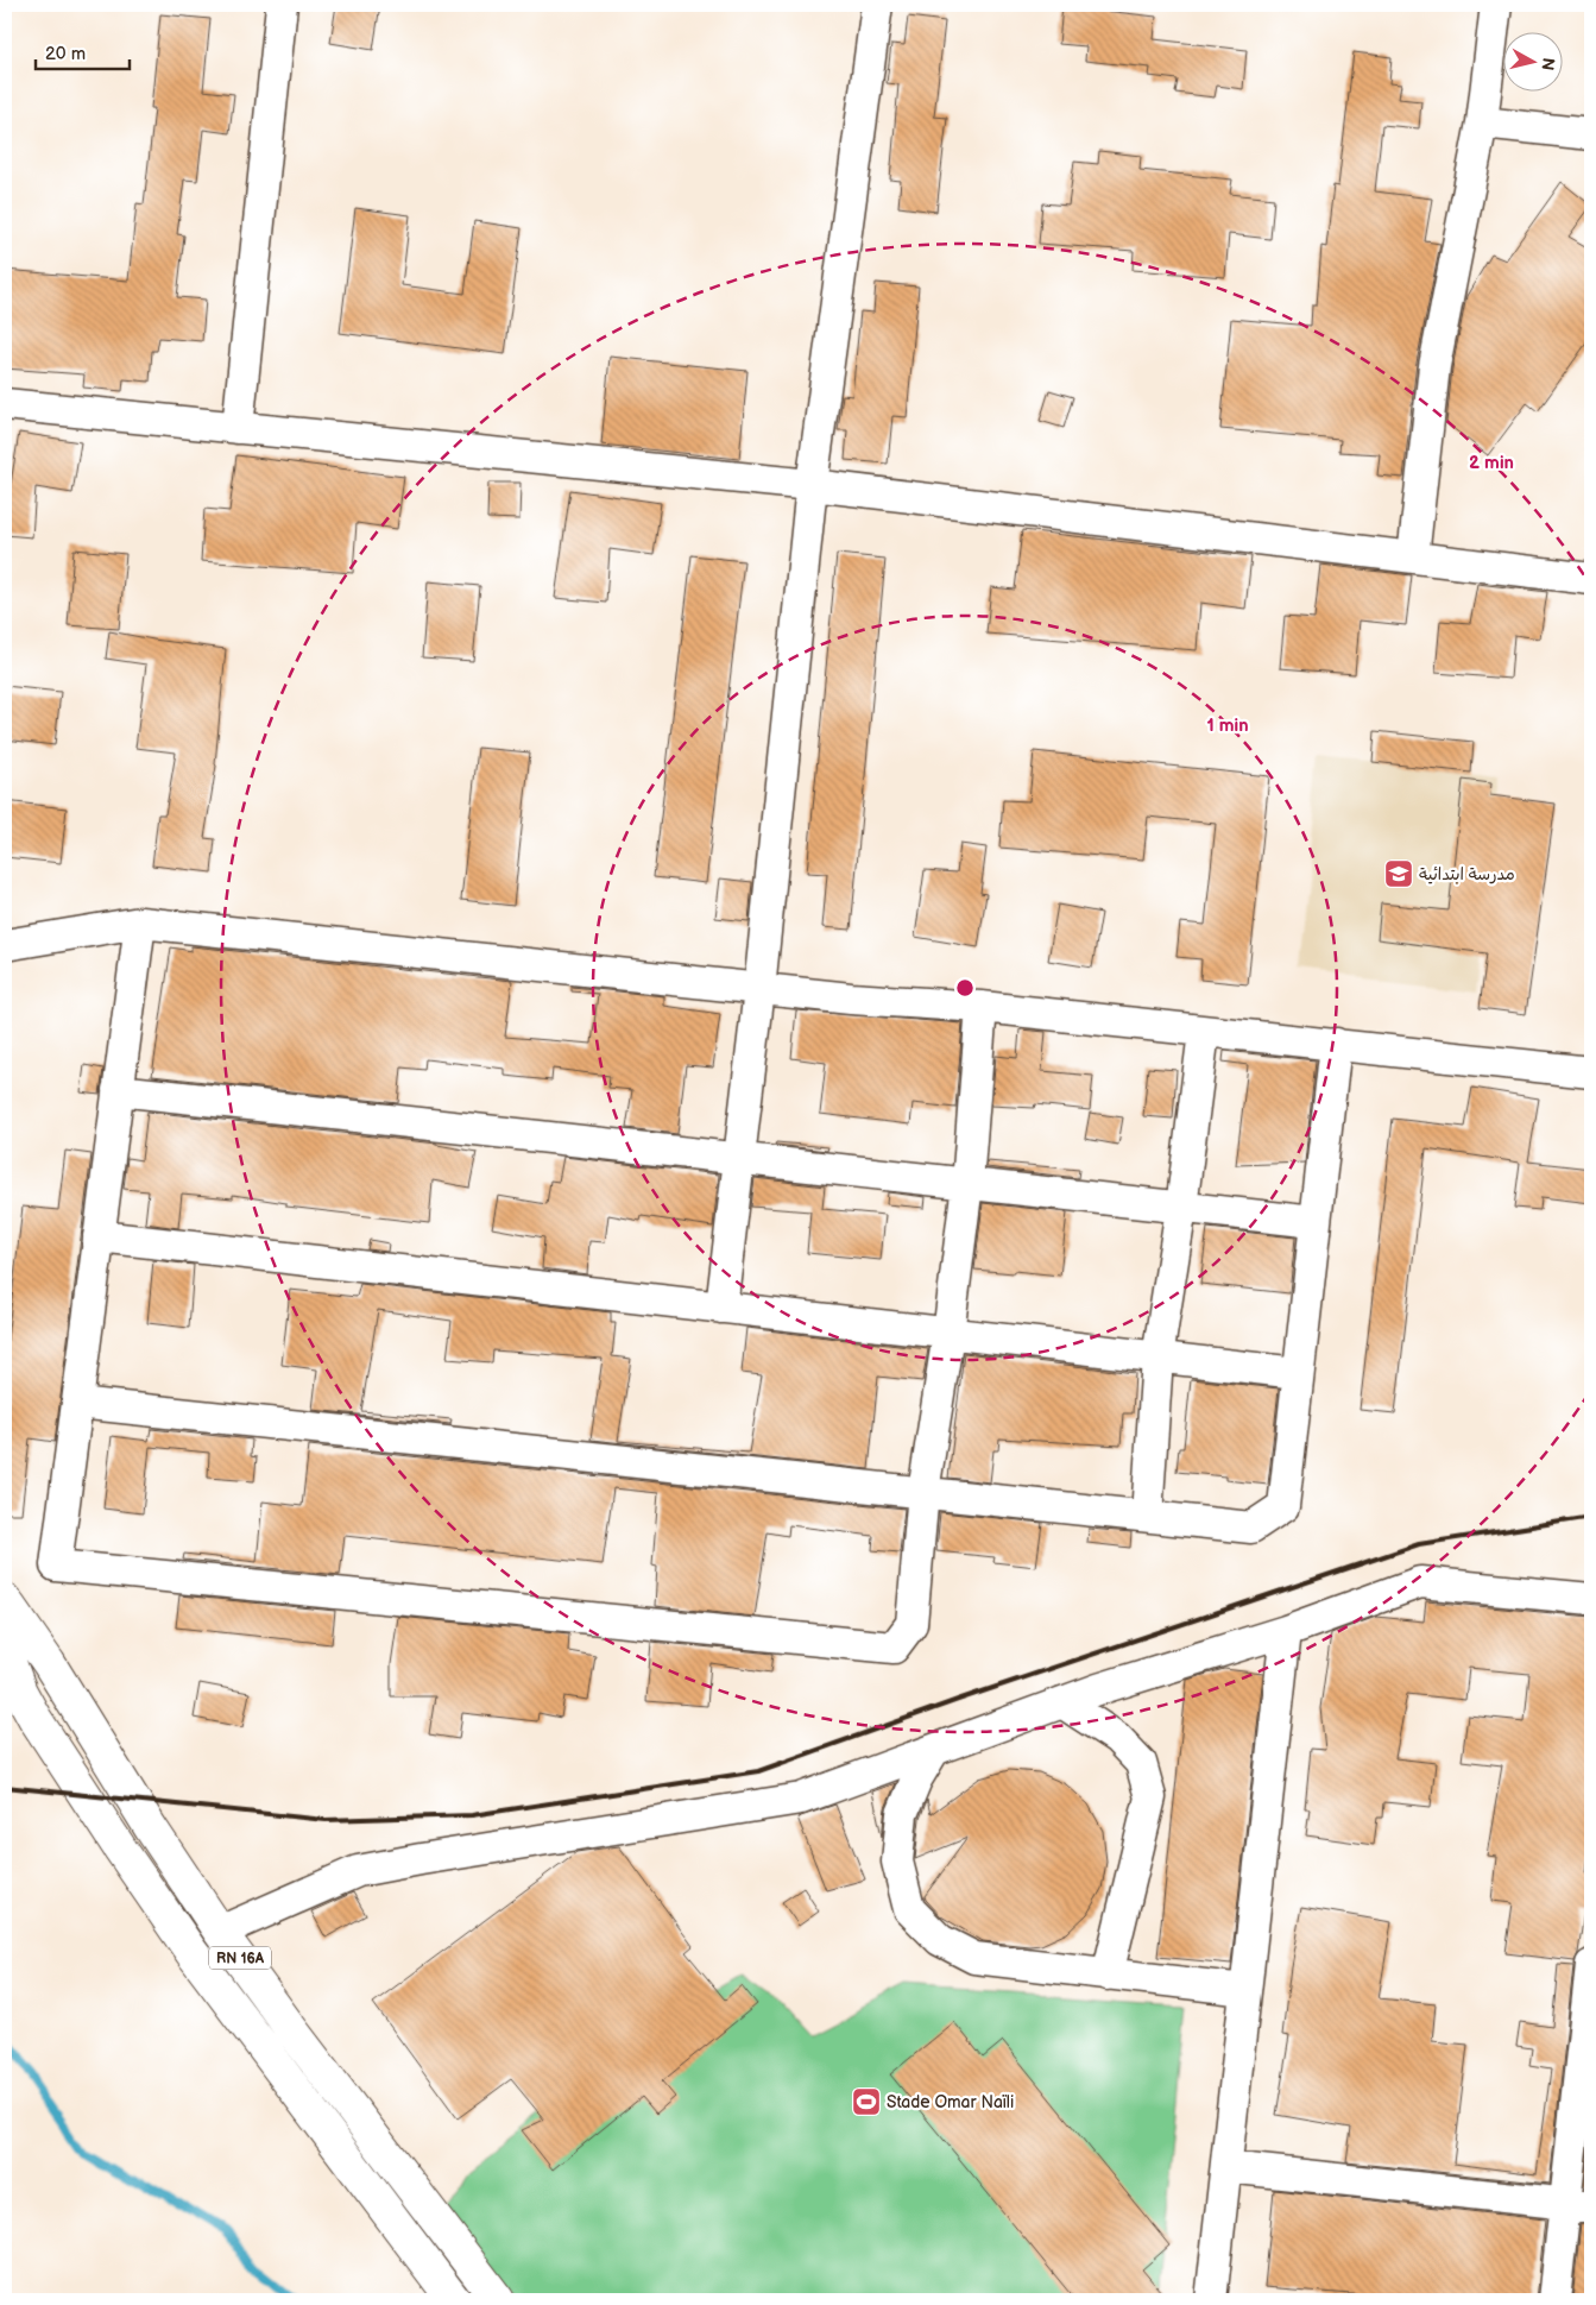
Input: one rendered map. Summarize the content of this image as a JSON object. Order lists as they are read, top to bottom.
{
  "streets": {
    "main road": ["RN 16A"]
  },
  "places": {
    "school or university": ["مدرسة ابتدائية"],
    "sports": ["Stade Omar Naïli"]
  },
  "scale_bar": "20 m",
  "north": "right",
  "rings": ["2 min", "1 min"]
}
